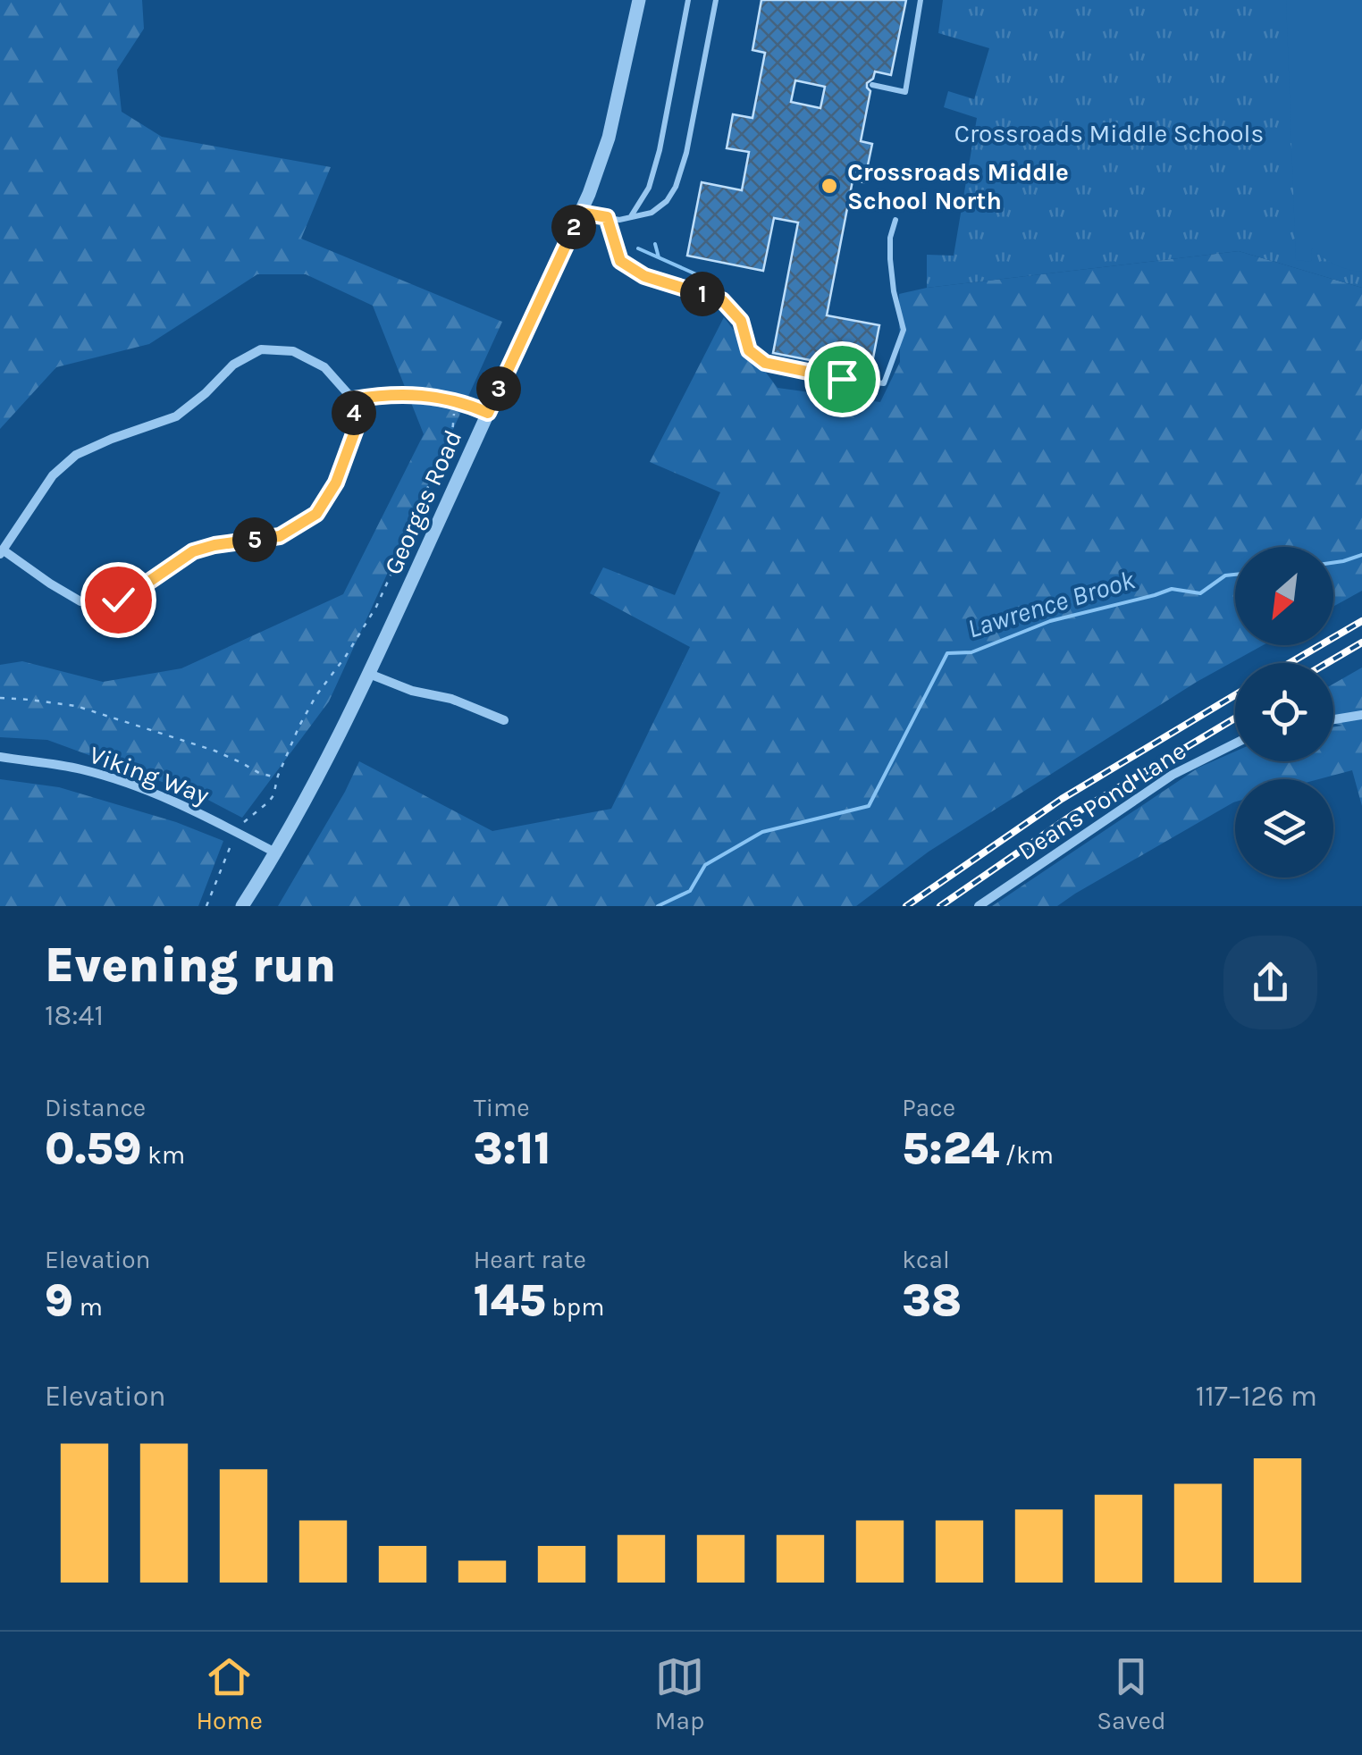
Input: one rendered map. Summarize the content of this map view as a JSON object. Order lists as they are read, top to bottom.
{
  "streets": {
    "street": ["Georges Road", "Viking Way", "Deans Pond Lane"]
  },
  "crossings": [
    ["Georges Road", "Viking Way"]
  ],
  "water": ["Lawrence Brook"],
  "parks": ["Crossroads Middle Schools"],
  "places": ["Crossroads Middle School North"],
  "north": "bottom left",
  "page": {
    "pins": [
      "2",
      "1",
      "3",
      "4",
      "5"
    ],
    "heading": ["Evening run", "18:41"],
    "stats": [
      ["Distance", "0.59 km"],
      ["Time", "3:11"],
      ["Pace", "5:24 /km"],
      ["Elevation", "9 m"],
      ["Heart rate", "145 bpm"],
      ["kcal", "38"]
    ],
    "chart": ["Elevation", "117–126 m"],
    "tabs": ["Home", "Map", "Saved"]
  }
}
